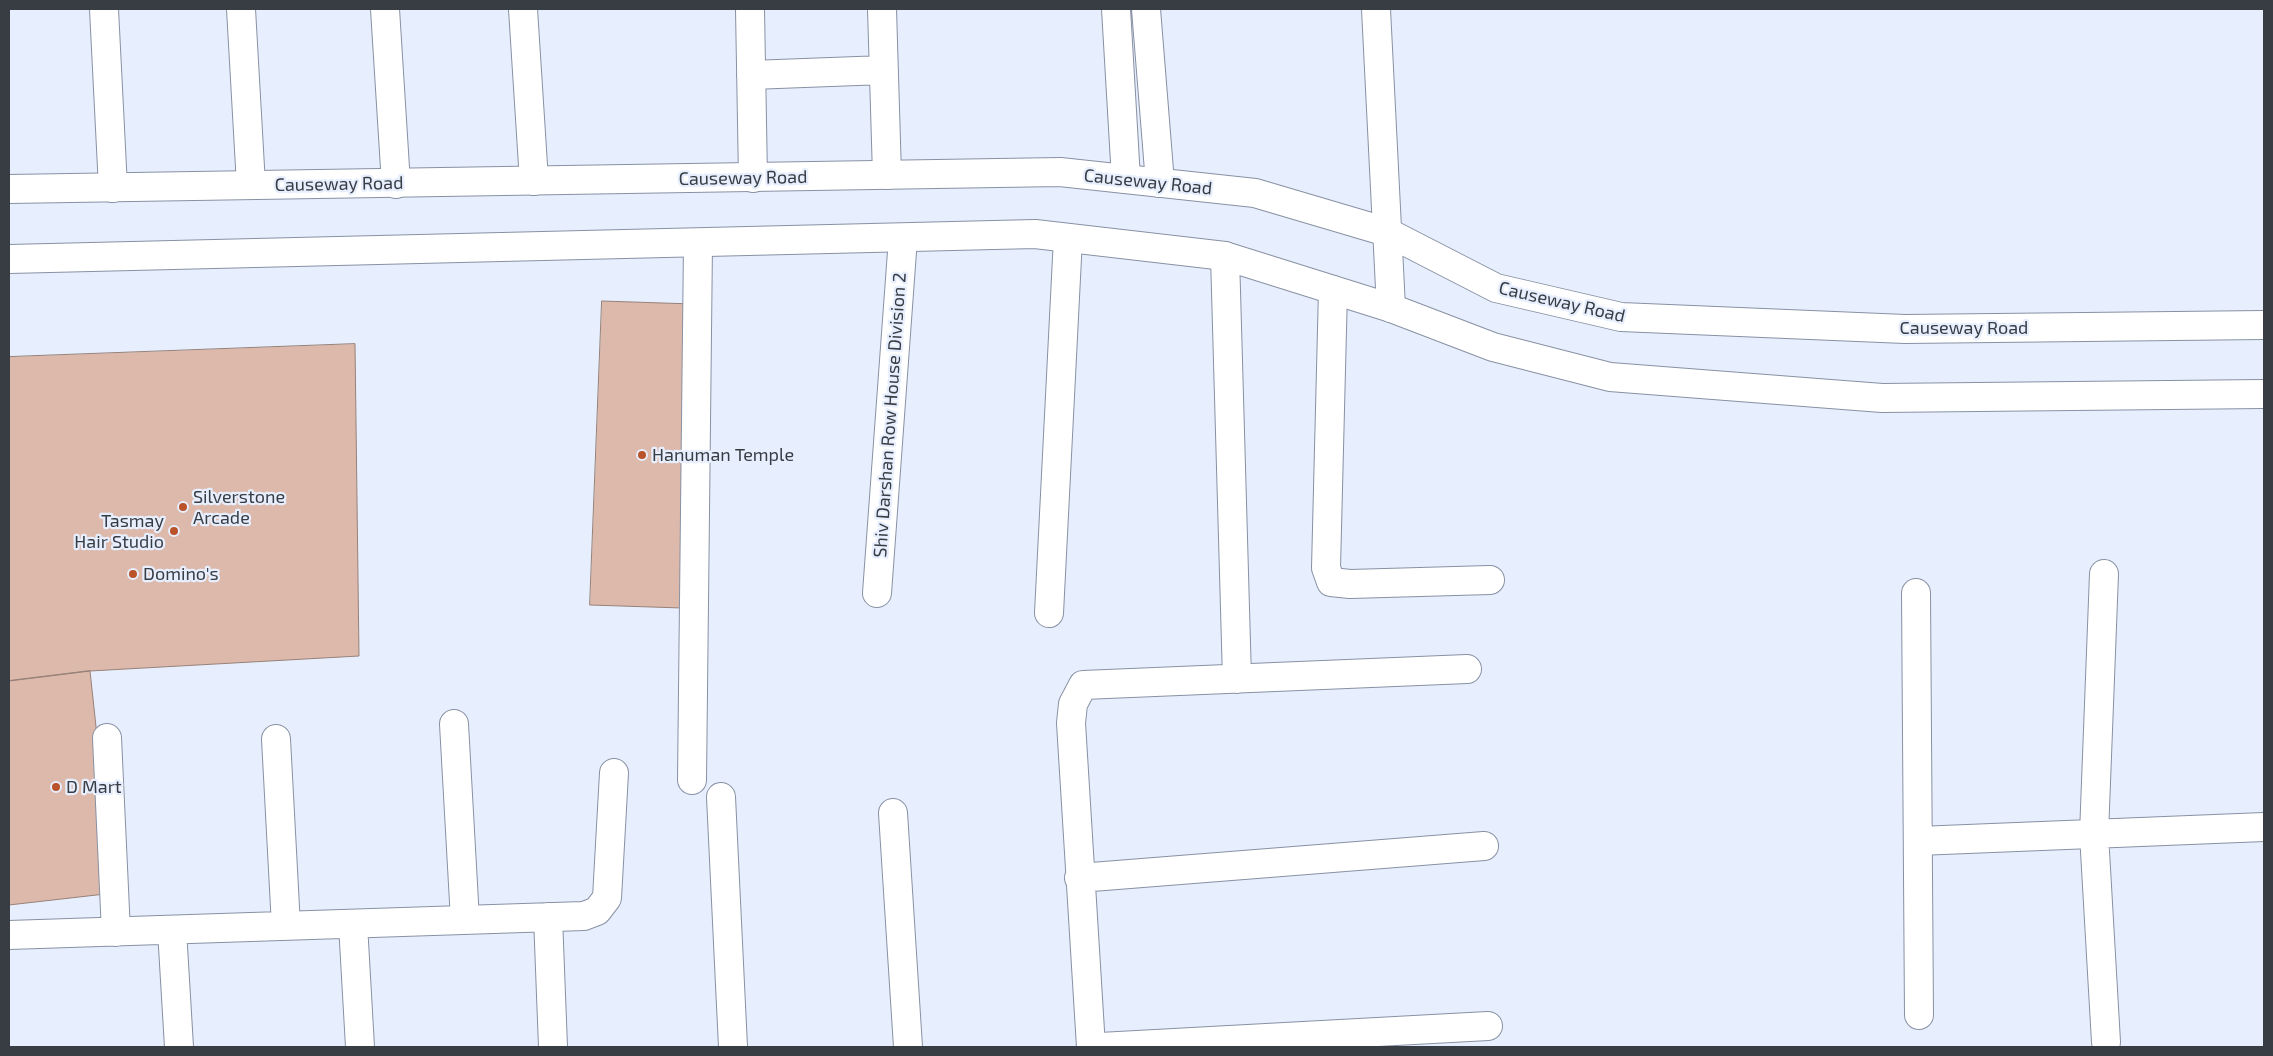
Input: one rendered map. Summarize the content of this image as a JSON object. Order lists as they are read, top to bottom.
{
  "streets": {
    "street": ["Causeway Road", "Shiv Darshan Row House Division 2"]
  },
  "places": [
    "Hanuman Temple",
    "Silverstone Arcade",
    "Tasmay Hair Studio",
    "Domino's",
    "D Mart"
  ]
}
